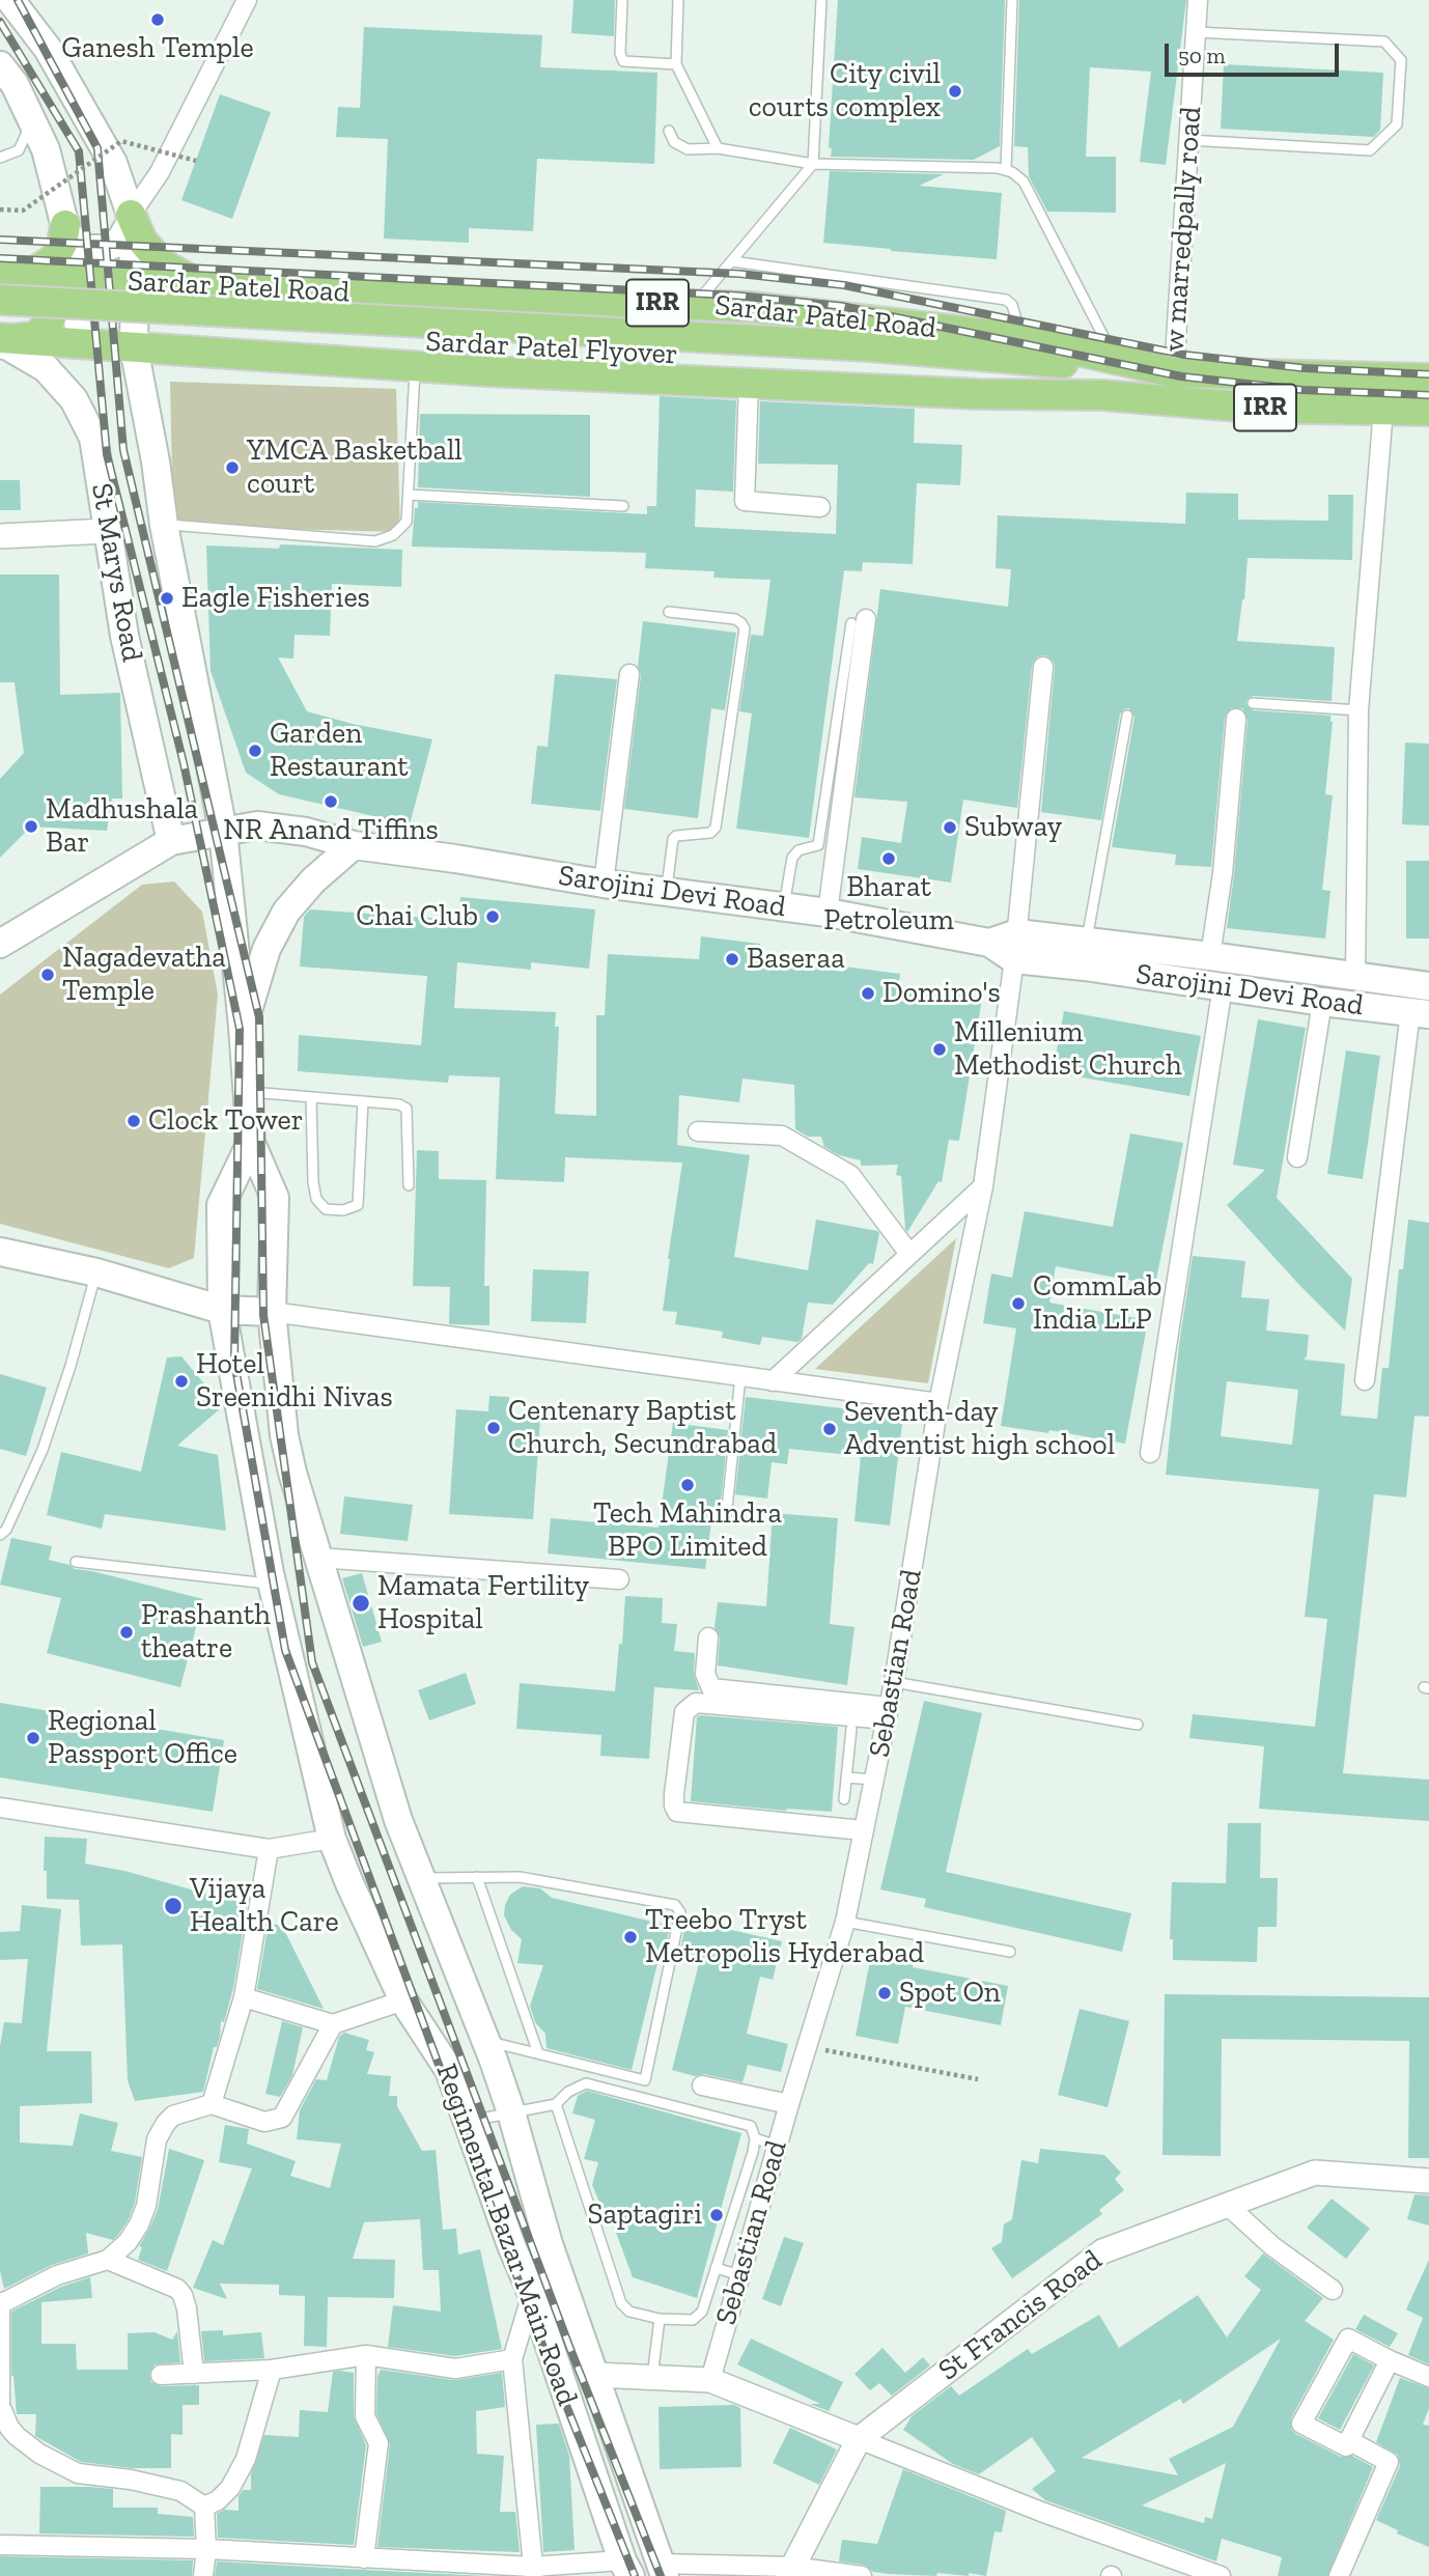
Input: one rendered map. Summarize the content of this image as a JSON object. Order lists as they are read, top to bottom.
{
  "streets": {
    "main road": [
      "Sardar Patel Road",
      "IRR",
      "Sardar Patel Flyover",
      "St Marys Road",
      "Sarojini Devi Road",
      "Regimental Bazar Main Road"
    ],
    "street": ["w marredpally road", "Sebastian Road", "St Francis Road"]
  },
  "crossings": [
    ["w marredpally road", "Sardar Patel Road"],
    ["w marredpally road", "Sardar Patel Flyover"],
    ["Sardar Patel Road", "Sardar Patel Flyover"],
    ["Sardar Patel Road", "St Marys Road"],
    ["IRR", "Sardar Patel Flyover"],
    ["IRR", "St Marys Road"],
    ["Sardar Patel Flyover", "St Marys Road"],
    ["St Marys Road", "Sarojini Devi Road"],
    ["St Marys Road", "Regimental Bazar Main Road"],
    ["Sarojini Devi Road", "Sebastian Road"],
    ["Sarojini Devi Road", "Regimental Bazar Main Road"]
  ],
  "places": [
    "Ganesh Temple",
    "City civil courts complex",
    "YMCA Basketball court",
    "Eagle Fisheries",
    "Garden Restaurant",
    "NR Anand Tiffins",
    "Madhushala Bar",
    "Subway",
    "Bharat Petroleum",
    "Chai Club",
    "Baseraa",
    "Nagadevatha Temple",
    "Domino's",
    "Millenium Methodist Church",
    "Clock Tower",
    "CommLab India LLP",
    "Hotel Sreenidhi Nivas",
    "Centenary Baptist Church, Secundrabad",
    "Seventh-day Adventist high school",
    "Tech Mahindra BPO Limited",
    "Mamata Fertility Hospital",
    "Prashanth theatre",
    "Regional Passport Office",
    "Vijaya Health Care",
    "Treebo Tryst Metropolis Hyderabad",
    "Spot On",
    "Saptagiri"
  ],
  "scale_bar": "50 m"
}
